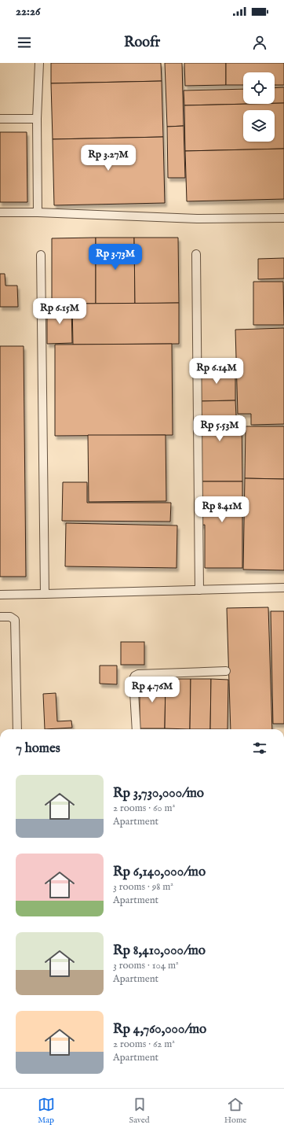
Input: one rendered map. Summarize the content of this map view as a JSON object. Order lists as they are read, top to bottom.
{
  "page": {
    "status": "22:26",
    "header": "Roofr",
    "price": [
      "Rp 3.27M",
      "Rp 3.73M",
      "Rp 6.15M",
      "Rp 6.14M",
      "Rp 5.53M",
      "Rp 8.41M",
      "Rp 4.76M"
    ],
    "heading": "7 homes",
    "list": [
      {
        "name": "Rp 3,730,000/mo",
        "note": "2 rooms · 60 m² · Apartment"
      },
      {
        "name": "Rp 6,140,000/mo",
        "note": "3 rooms · 98 m² · Apartment"
      },
      {
        "name": "Rp 8,410,000/mo",
        "note": "3 rooms · 104 m² · Apartment"
      },
      {
        "name": "Rp 4,760,000/mo",
        "note": "2 rooms · 62 m² · Apartment"
      }
    ],
    "tabs": ["Map", "Saved", "Home"]
  }
}
